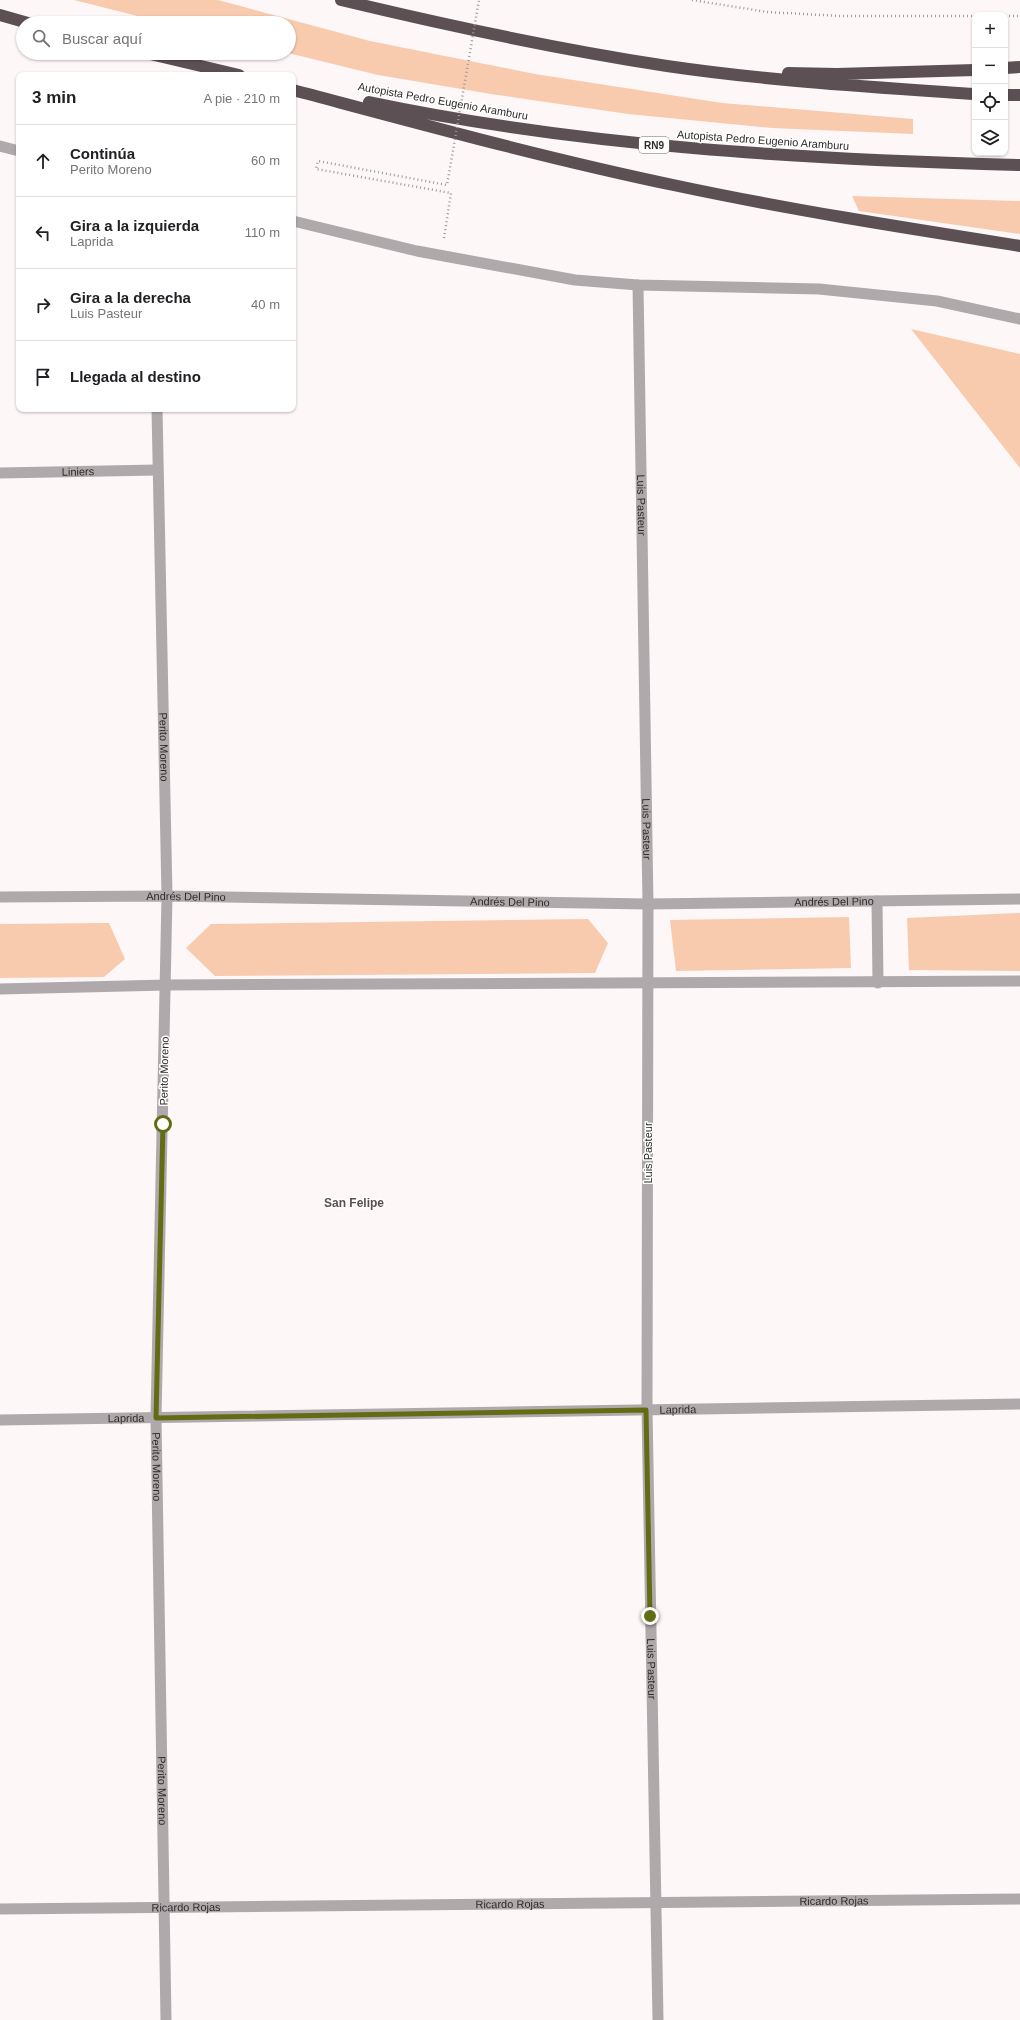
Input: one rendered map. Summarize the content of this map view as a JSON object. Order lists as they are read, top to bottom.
{
  "streets": {
    "highway": ["Autopista Pedro Eugenio Aramburu", "RN9"],
    "street": [
      "Liniers",
      "Luis Pasteur",
      "Perito Moreno",
      "Andrés Del Pino",
      "Laprida",
      "Ricardo Rojas"
    ]
  },
  "crossings": [
    ["Liniers", "Perito Moreno"],
    ["Luis Pasteur", "Andrés Del Pino"],
    ["Luis Pasteur", "Laprida"],
    ["Luis Pasteur", "Ricardo Rojas"],
    ["Perito Moreno", "Andrés Del Pino"],
    ["Perito Moreno", "Laprida"],
    ["Perito Moreno", "Ricardo Rojas"]
  ],
  "districts": ["San Felipe"],
  "page": {
    "map_buttons": ["+", "−"],
    "search": "Buscar aquí",
    "heading": ["3 min", "A pie · 210 m"],
    "list": [
      ["Continúa", "Perito Moreno", "60 m"],
      ["Gira a la izquierda", "Laprida", "110 m"],
      ["Gira a la derecha", "Luis Pasteur", "40 m"],
      "Llegada al destino"
    ]
  }
}
